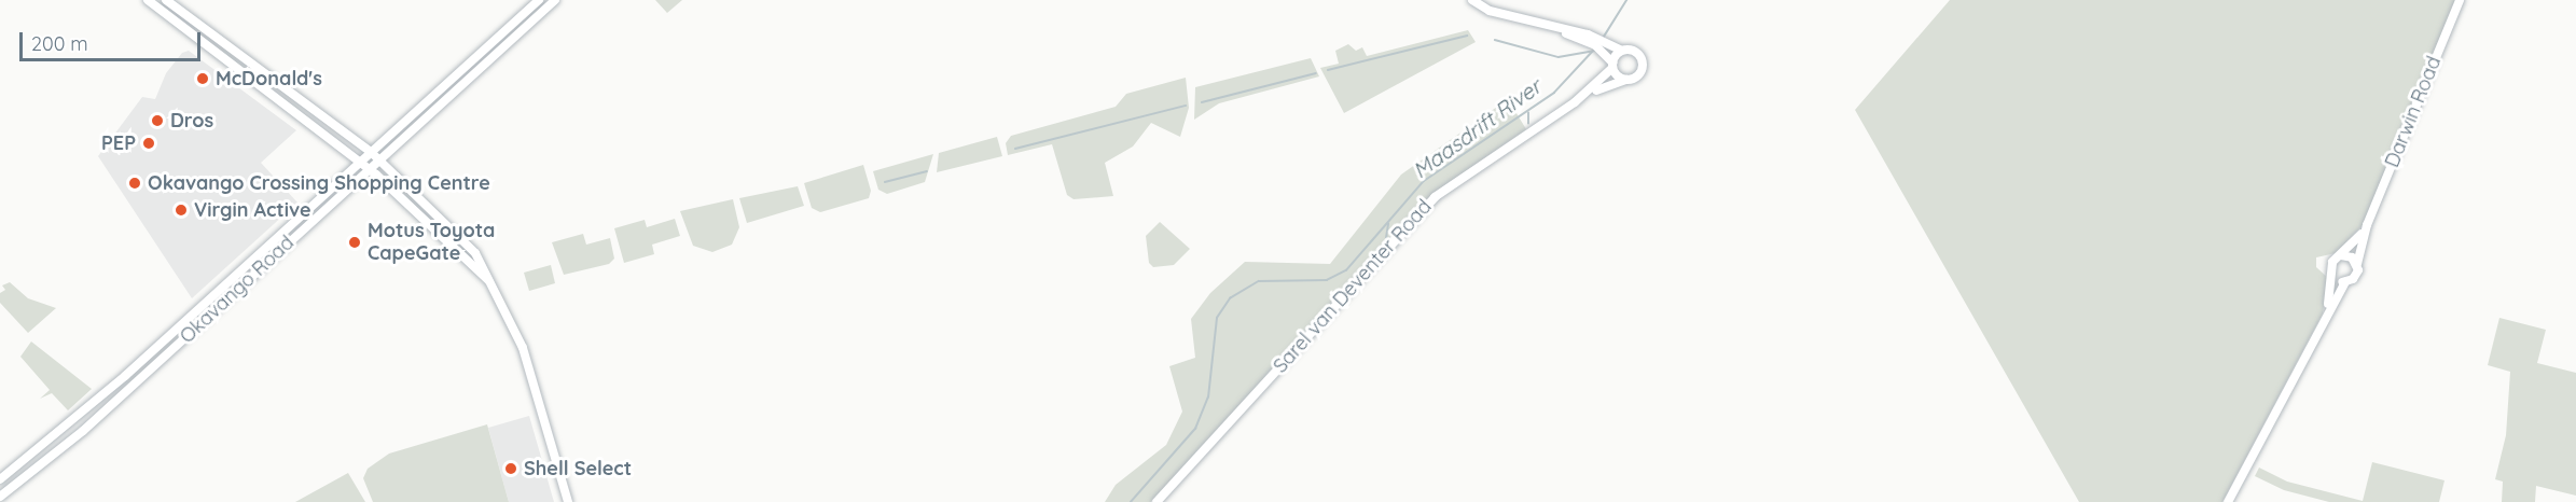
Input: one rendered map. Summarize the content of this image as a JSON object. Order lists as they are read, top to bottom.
{
  "streets": {
    "main road": ["Darwin Road", "Sarel van Deventer Road", "Okavango Road"]
  },
  "water": ["Maasdrift River"],
  "places": [
    "McDonald's",
    "Dros",
    "PEP",
    "Okavango Crossing Shopping Centre",
    "Virgin Active",
    "Motus Toyota CapeGate",
    "Shell Select"
  ],
  "scale_bar": "200 m"
}
